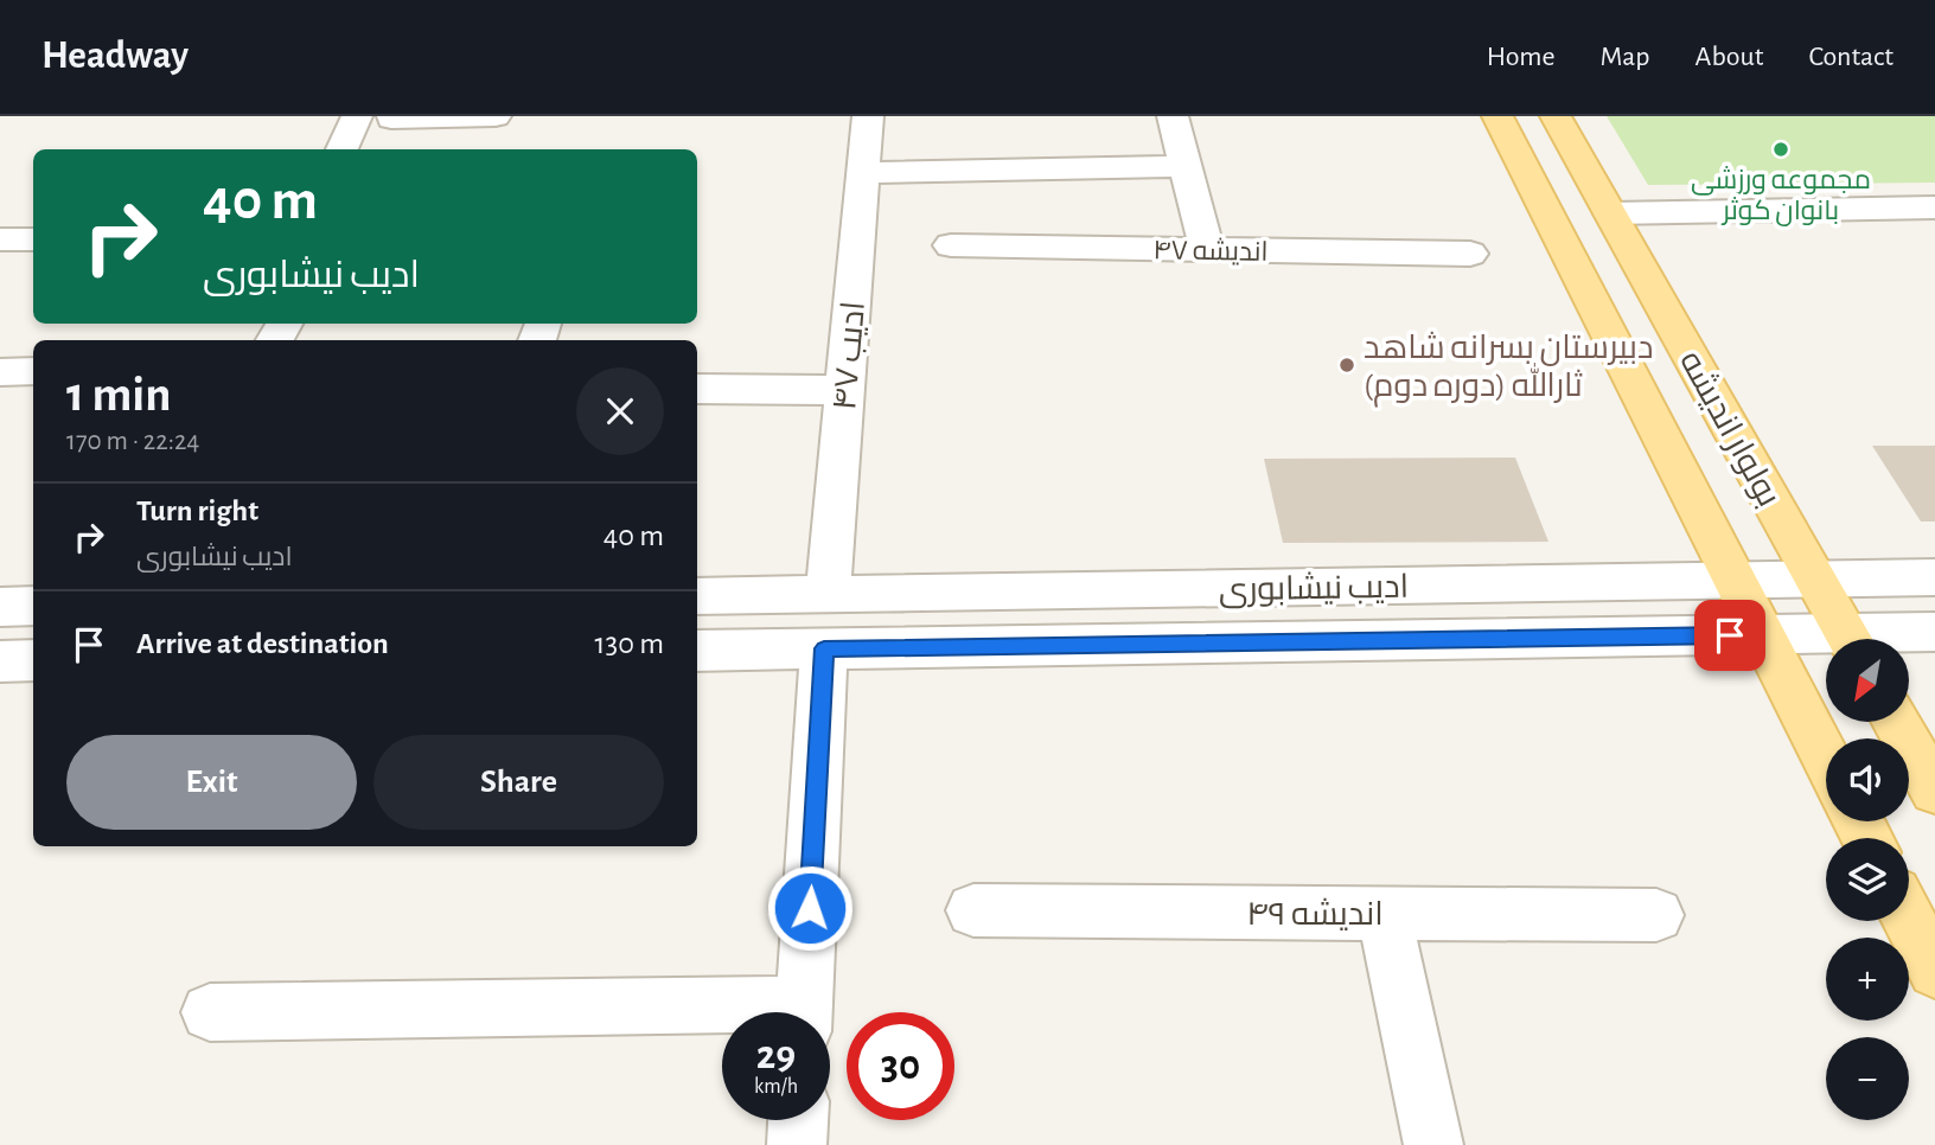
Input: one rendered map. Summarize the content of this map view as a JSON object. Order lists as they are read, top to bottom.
{
  "streets": {
    "main road": ["بولوار اندیشه"],
    "street": [
      "اندیشه ۴۷",
      "ادیب ۴۷",
      "ادیب نیشابوری",
      "اندیشه ۴۹"
    ]
  },
  "crossings": [
    ["ادیب ۴۷", "ادیب نیشابوری"],
    ["بولوار اندیشه", "ادیب نیشابوری"]
  ],
  "places": ["مجموعه ورزشی بانوان کوثر", "دبیرستان پسرانه شاهد ثارالله (دوره دوم)"],
  "north": "bottom left",
  "page": {
    "header": "Headway",
    "nav": [
      "Home",
      "Map",
      "About",
      "Contact"
    ],
    "turn": ["40 m", "ادیب نیشابوری"],
    "heading": ["1 min", "170 m · 22:24"],
    "list": [
      {
        "name": "Turn right",
        "note": "ادیب نیشابوری",
        "value": "40 m"
      },
      {
        "name": "Arrive at destination",
        "value": "130 m"
      }
    ],
    "map_buttons": ["+", "−"],
    "buttons": ["Exit", "Share"],
    "speed": "29 km/h",
    "limit": "30"
  }
}
